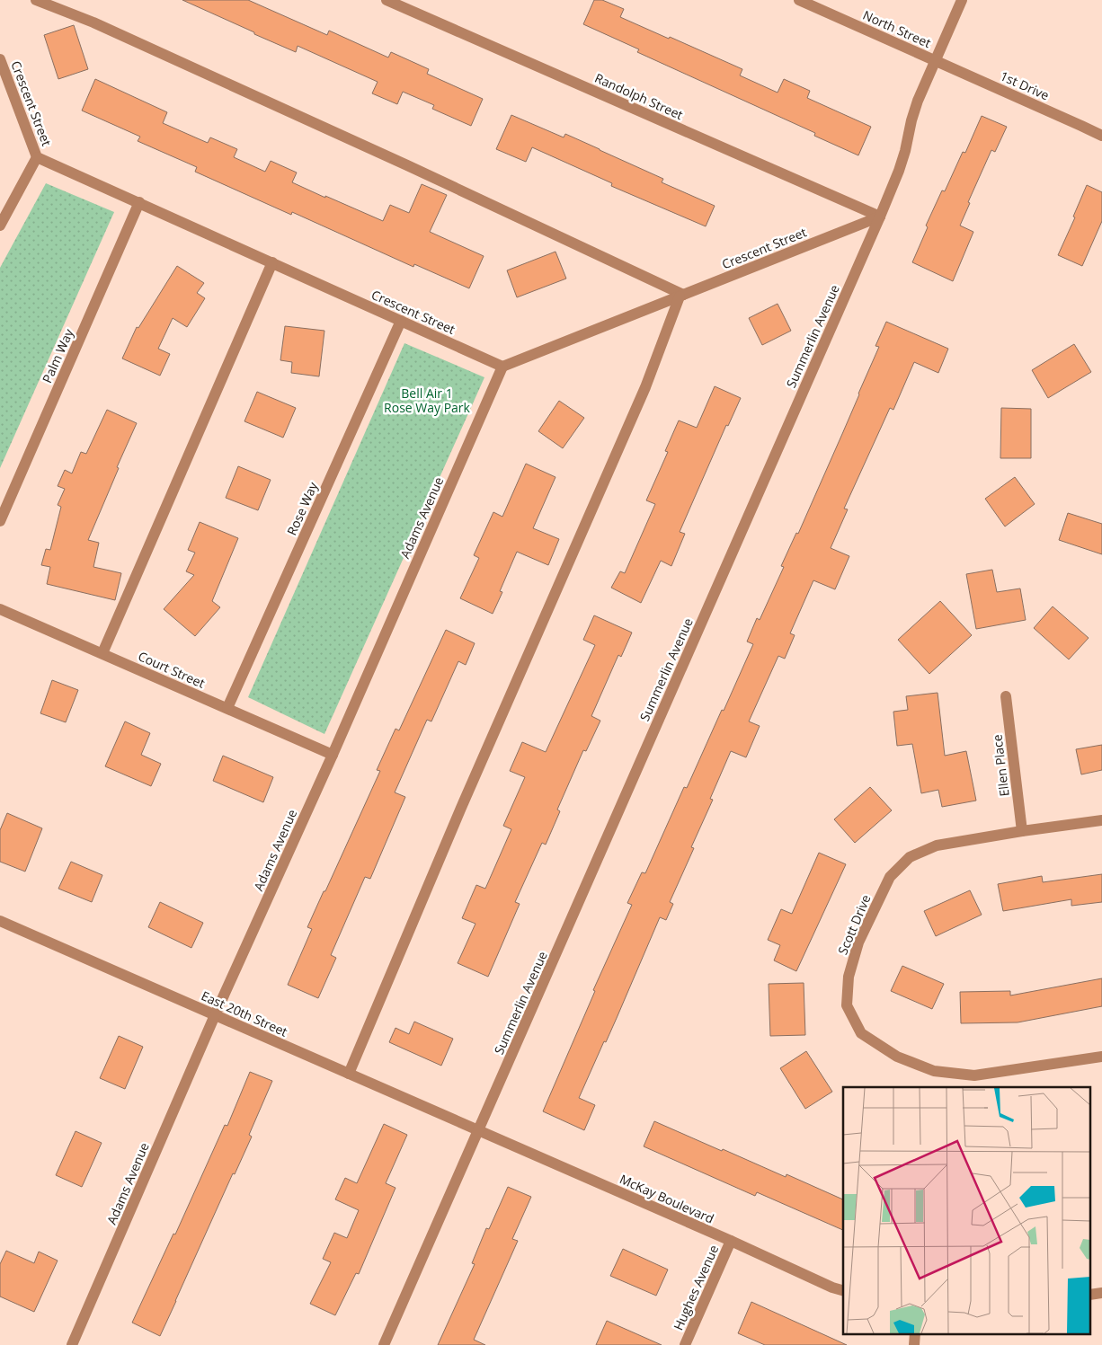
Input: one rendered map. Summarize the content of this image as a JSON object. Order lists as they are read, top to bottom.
{
  "streets": {
    "street": [
      "North Street",
      "1st Drive",
      "Randolph Street",
      "Crescent Street",
      "Summerlin Avenue",
      "Palm Way",
      "Rose Way",
      "Adams Avenue",
      "Court Street",
      "Ellen Place",
      "Scott Drive",
      "East 20th Street",
      "McKay Boulevard",
      "Hughes Avenue"
    ]
  },
  "crossings": [
    ["North Street", "1st Drive"],
    ["North Street", "Summerlin Avenue"],
    ["1st Drive", "Summerlin Avenue"],
    ["Randolph Street", "Crescent Street"],
    ["Randolph Street", "Summerlin Avenue"],
    ["Crescent Street", "Summerlin Avenue"],
    ["Crescent Street", "Palm Way"],
    ["Crescent Street", "Rose Way"],
    ["Crescent Street", "Adams Avenue"],
    ["Summerlin Avenue", "East 20th Street"],
    ["Summerlin Avenue", "McKay Boulevard"],
    ["Rose Way", "Court Street"],
    ["Adams Avenue", "Court Street"],
    ["Adams Avenue", "East 20th Street"],
    ["Ellen Place", "Scott Drive"],
    ["East 20th Street", "McKay Boulevard"],
    ["McKay Boulevard", "Hughes Avenue"]
  ],
  "parks": ["Bell Air 1 Rose Way Park"]
}
